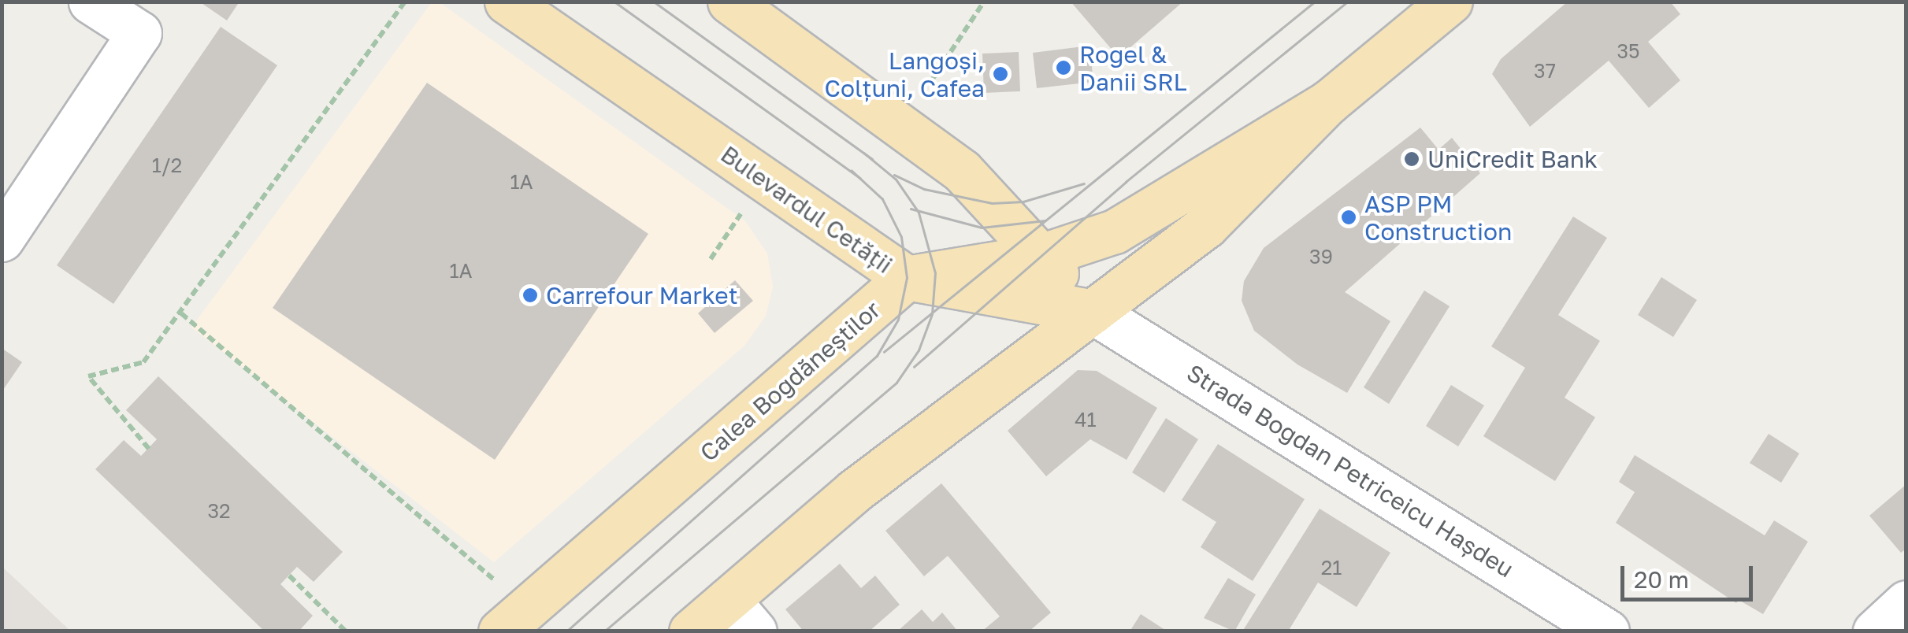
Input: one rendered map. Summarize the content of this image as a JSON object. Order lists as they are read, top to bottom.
{
  "streets": {
    "main road": ["Bulevardul Cetății", "Calea Bogdăneștilor"],
    "street": ["Strada Bogdan Petriceicu Hașdeu"]
  },
  "crossings": [
    ["Bulevardul Cetății", "Calea Bogdăneștilor"],
    ["Bulevardul Cetății", "Strada Bogdan Petriceicu Hașdeu"]
  ],
  "places": [
    "Rogel & Danii SRL",
    "Langoși, Colțuni, Cafea",
    "UniCredit Bank",
    "ASP PM Construction",
    "Carrefour Market"
  ],
  "house_numbers": [
    "35",
    "37",
    "1/2",
    "1A",
    "39",
    "1A",
    "41",
    "32",
    "21"
  ],
  "scale_bar": "20 m"
}
